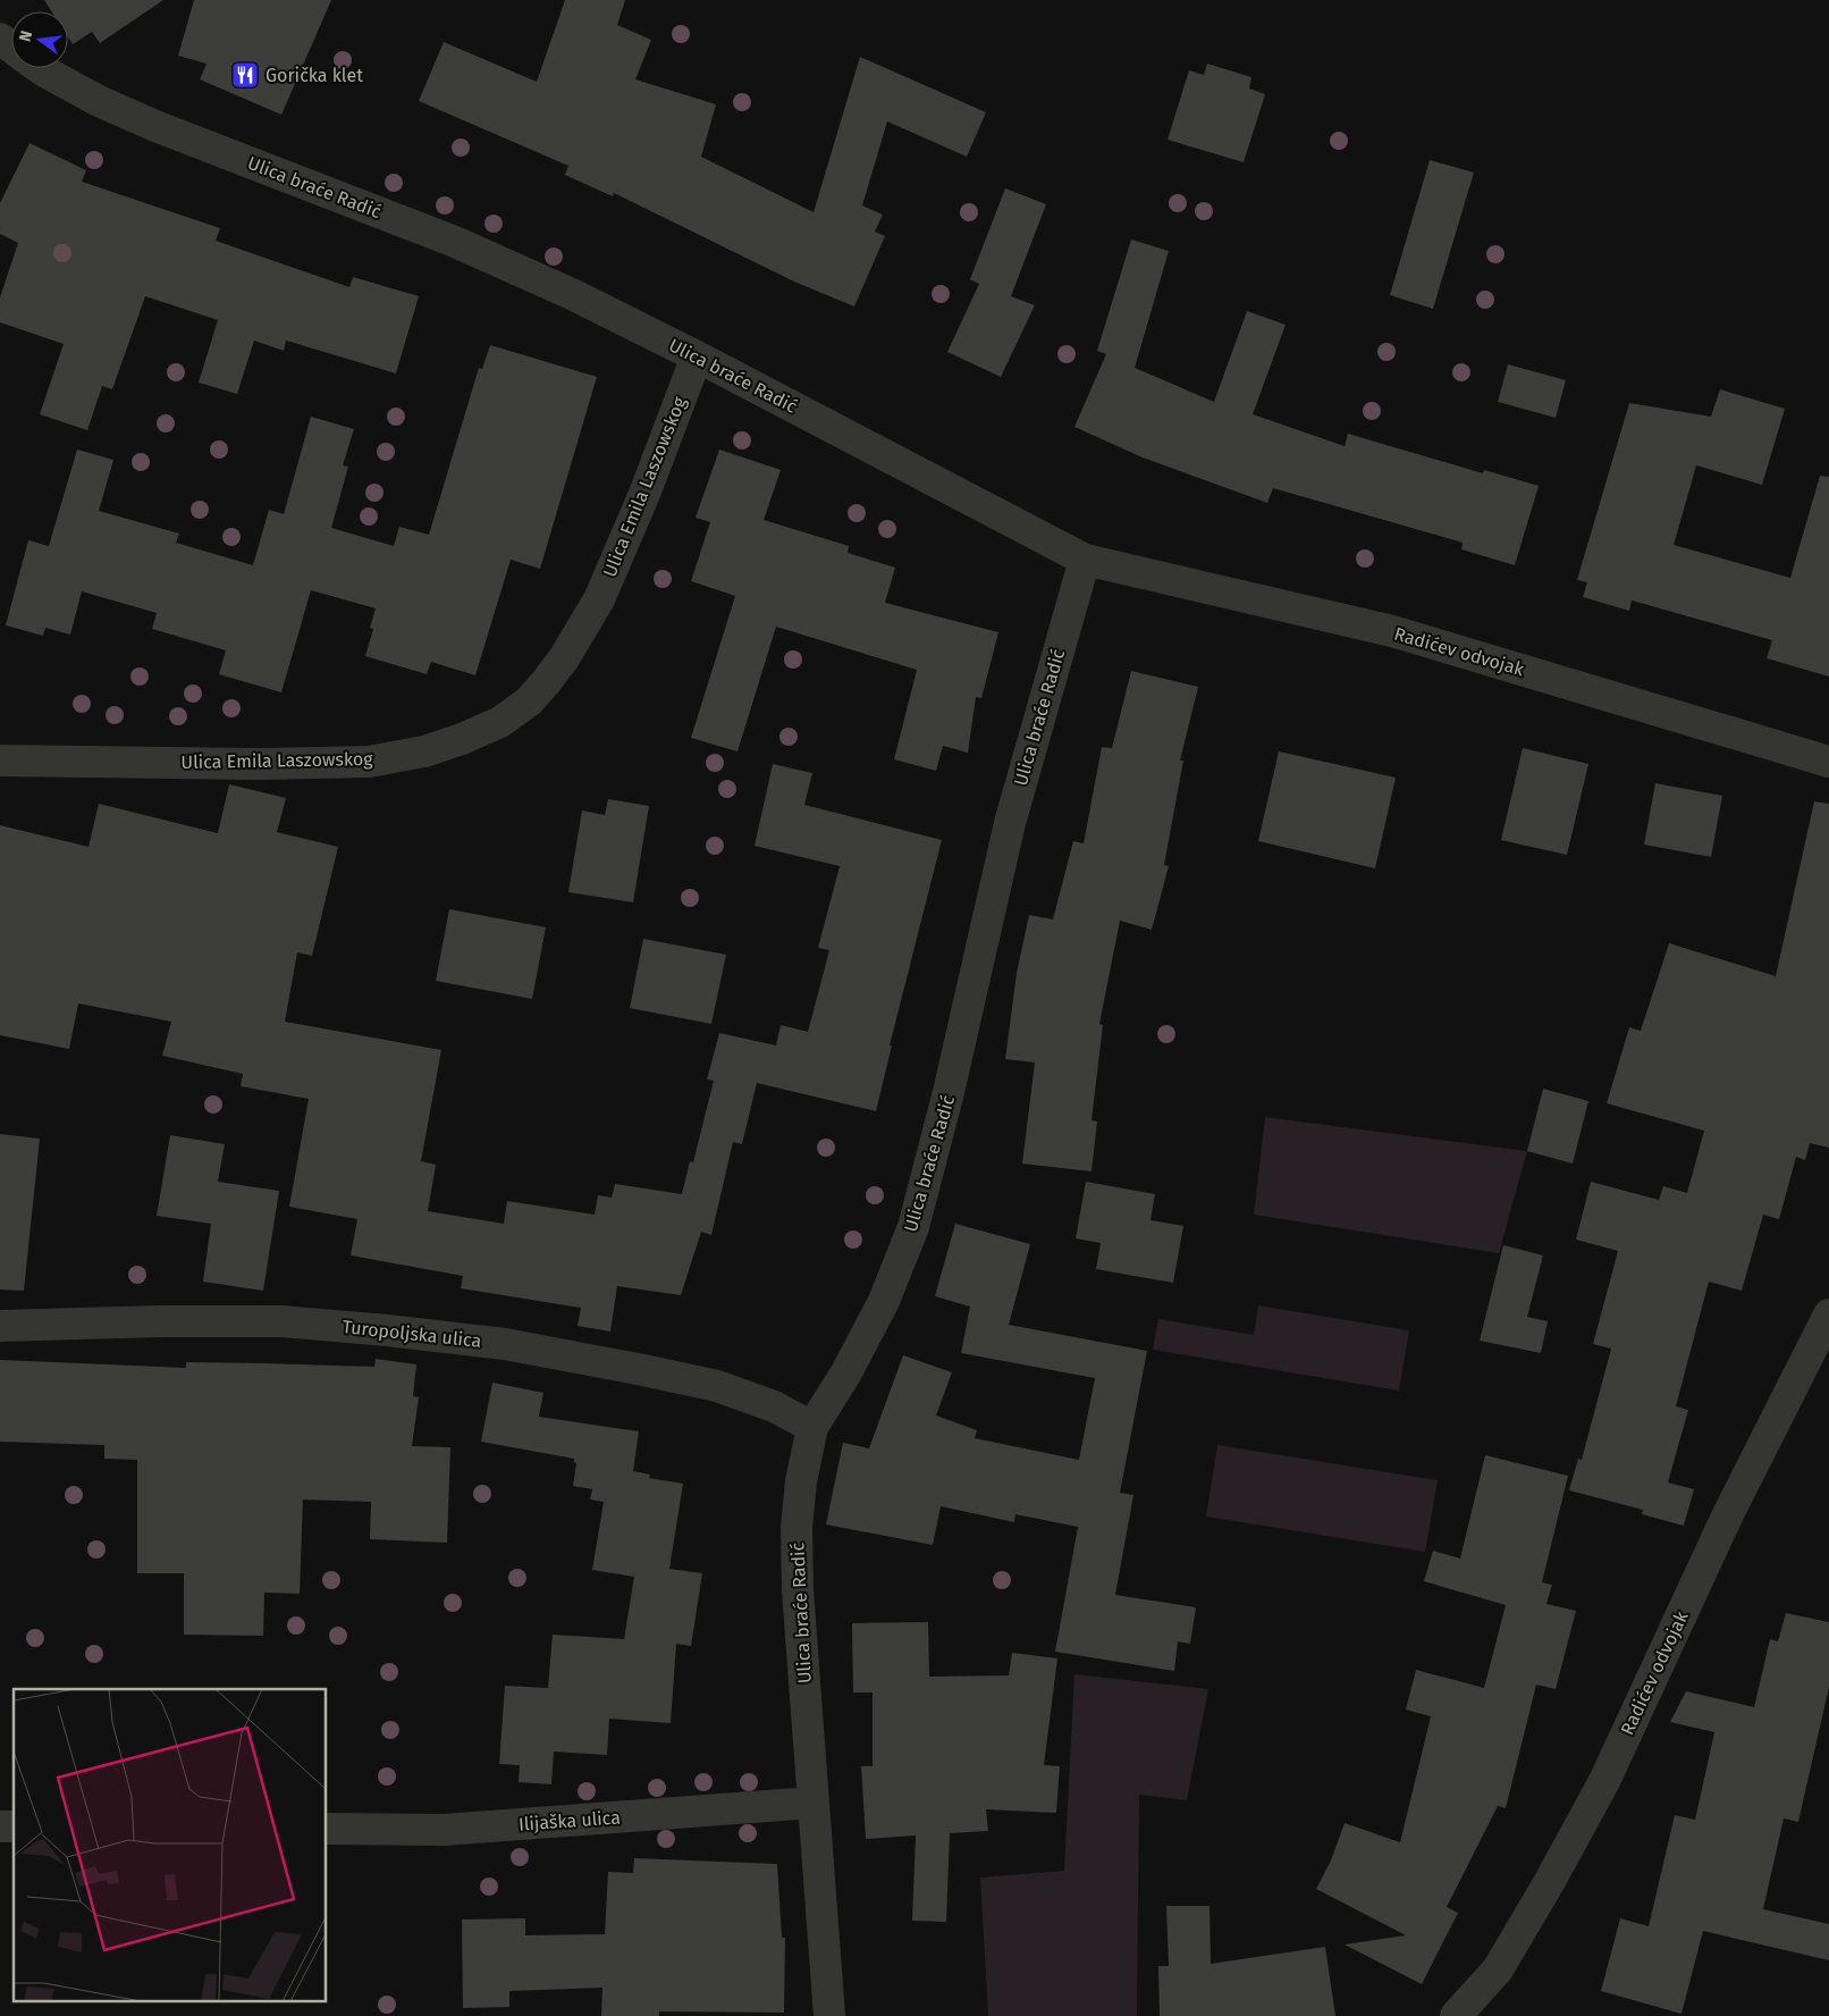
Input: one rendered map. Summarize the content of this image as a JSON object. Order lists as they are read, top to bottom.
{
  "streets": {
    "street": [
      "Ulica braće Radić",
      "Ulica Emila Laszowskog",
      "Radićev odvojak",
      "Turopoljska ulica",
      "Ilijaška ulica"
    ]
  },
  "crossings": [
    ["Ulica braće Radić", "Ulica Emila Laszowskog"],
    ["Ulica braće Radić", "Radićev odvojak"],
    ["Ulica braće Radić", "Turopoljska ulica"],
    ["Ulica braće Radić", "Ilijaška ulica"]
  ],
  "places": {
    "restaurant": ["Gorička klet"]
  },
  "north": "left"
}
